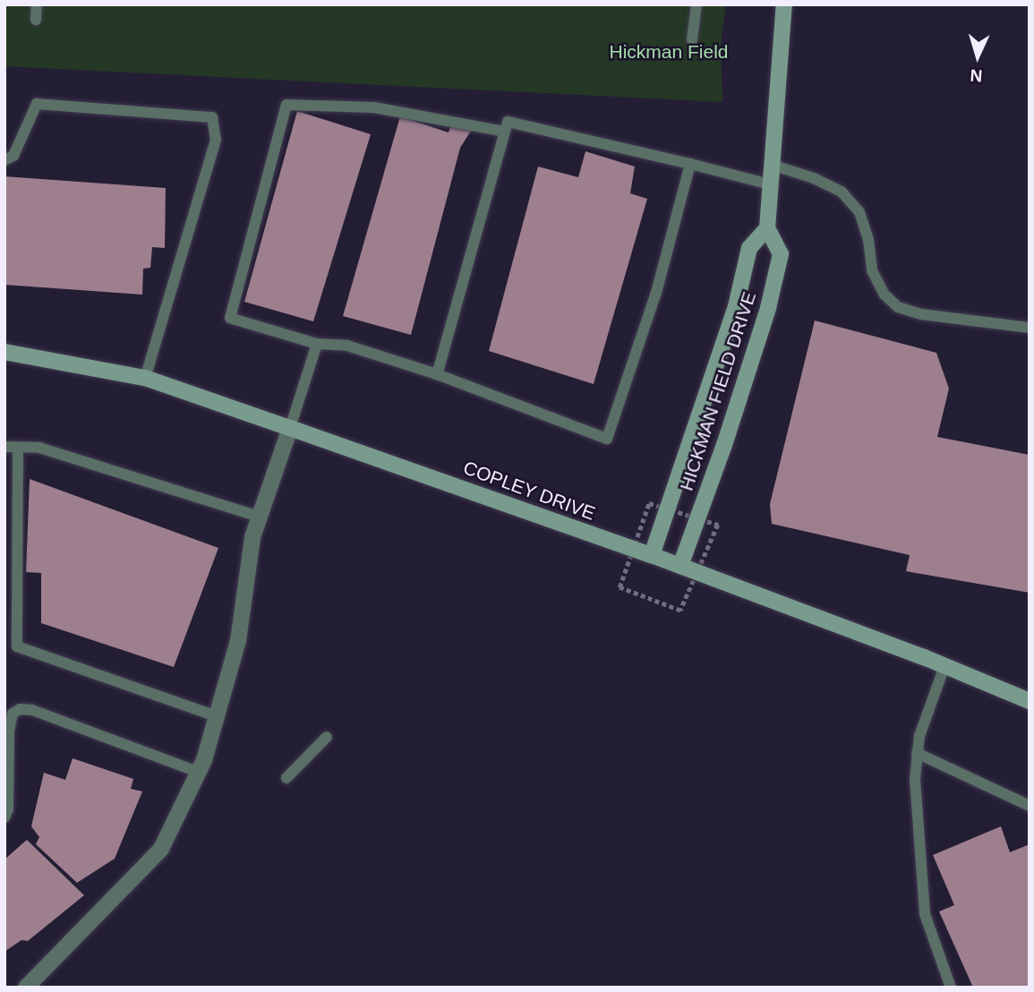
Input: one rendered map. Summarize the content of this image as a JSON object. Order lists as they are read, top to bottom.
{
  "streets": {
    "street": ["HICKMAN FIELD DRIVE", "COPLEY DRIVE"]
  },
  "crossings": [
    ["HICKMAN FIELD DRIVE", "COPLEY DRIVE"]
  ],
  "parks": ["Hickman Field"],
  "north": "bottom"
}
